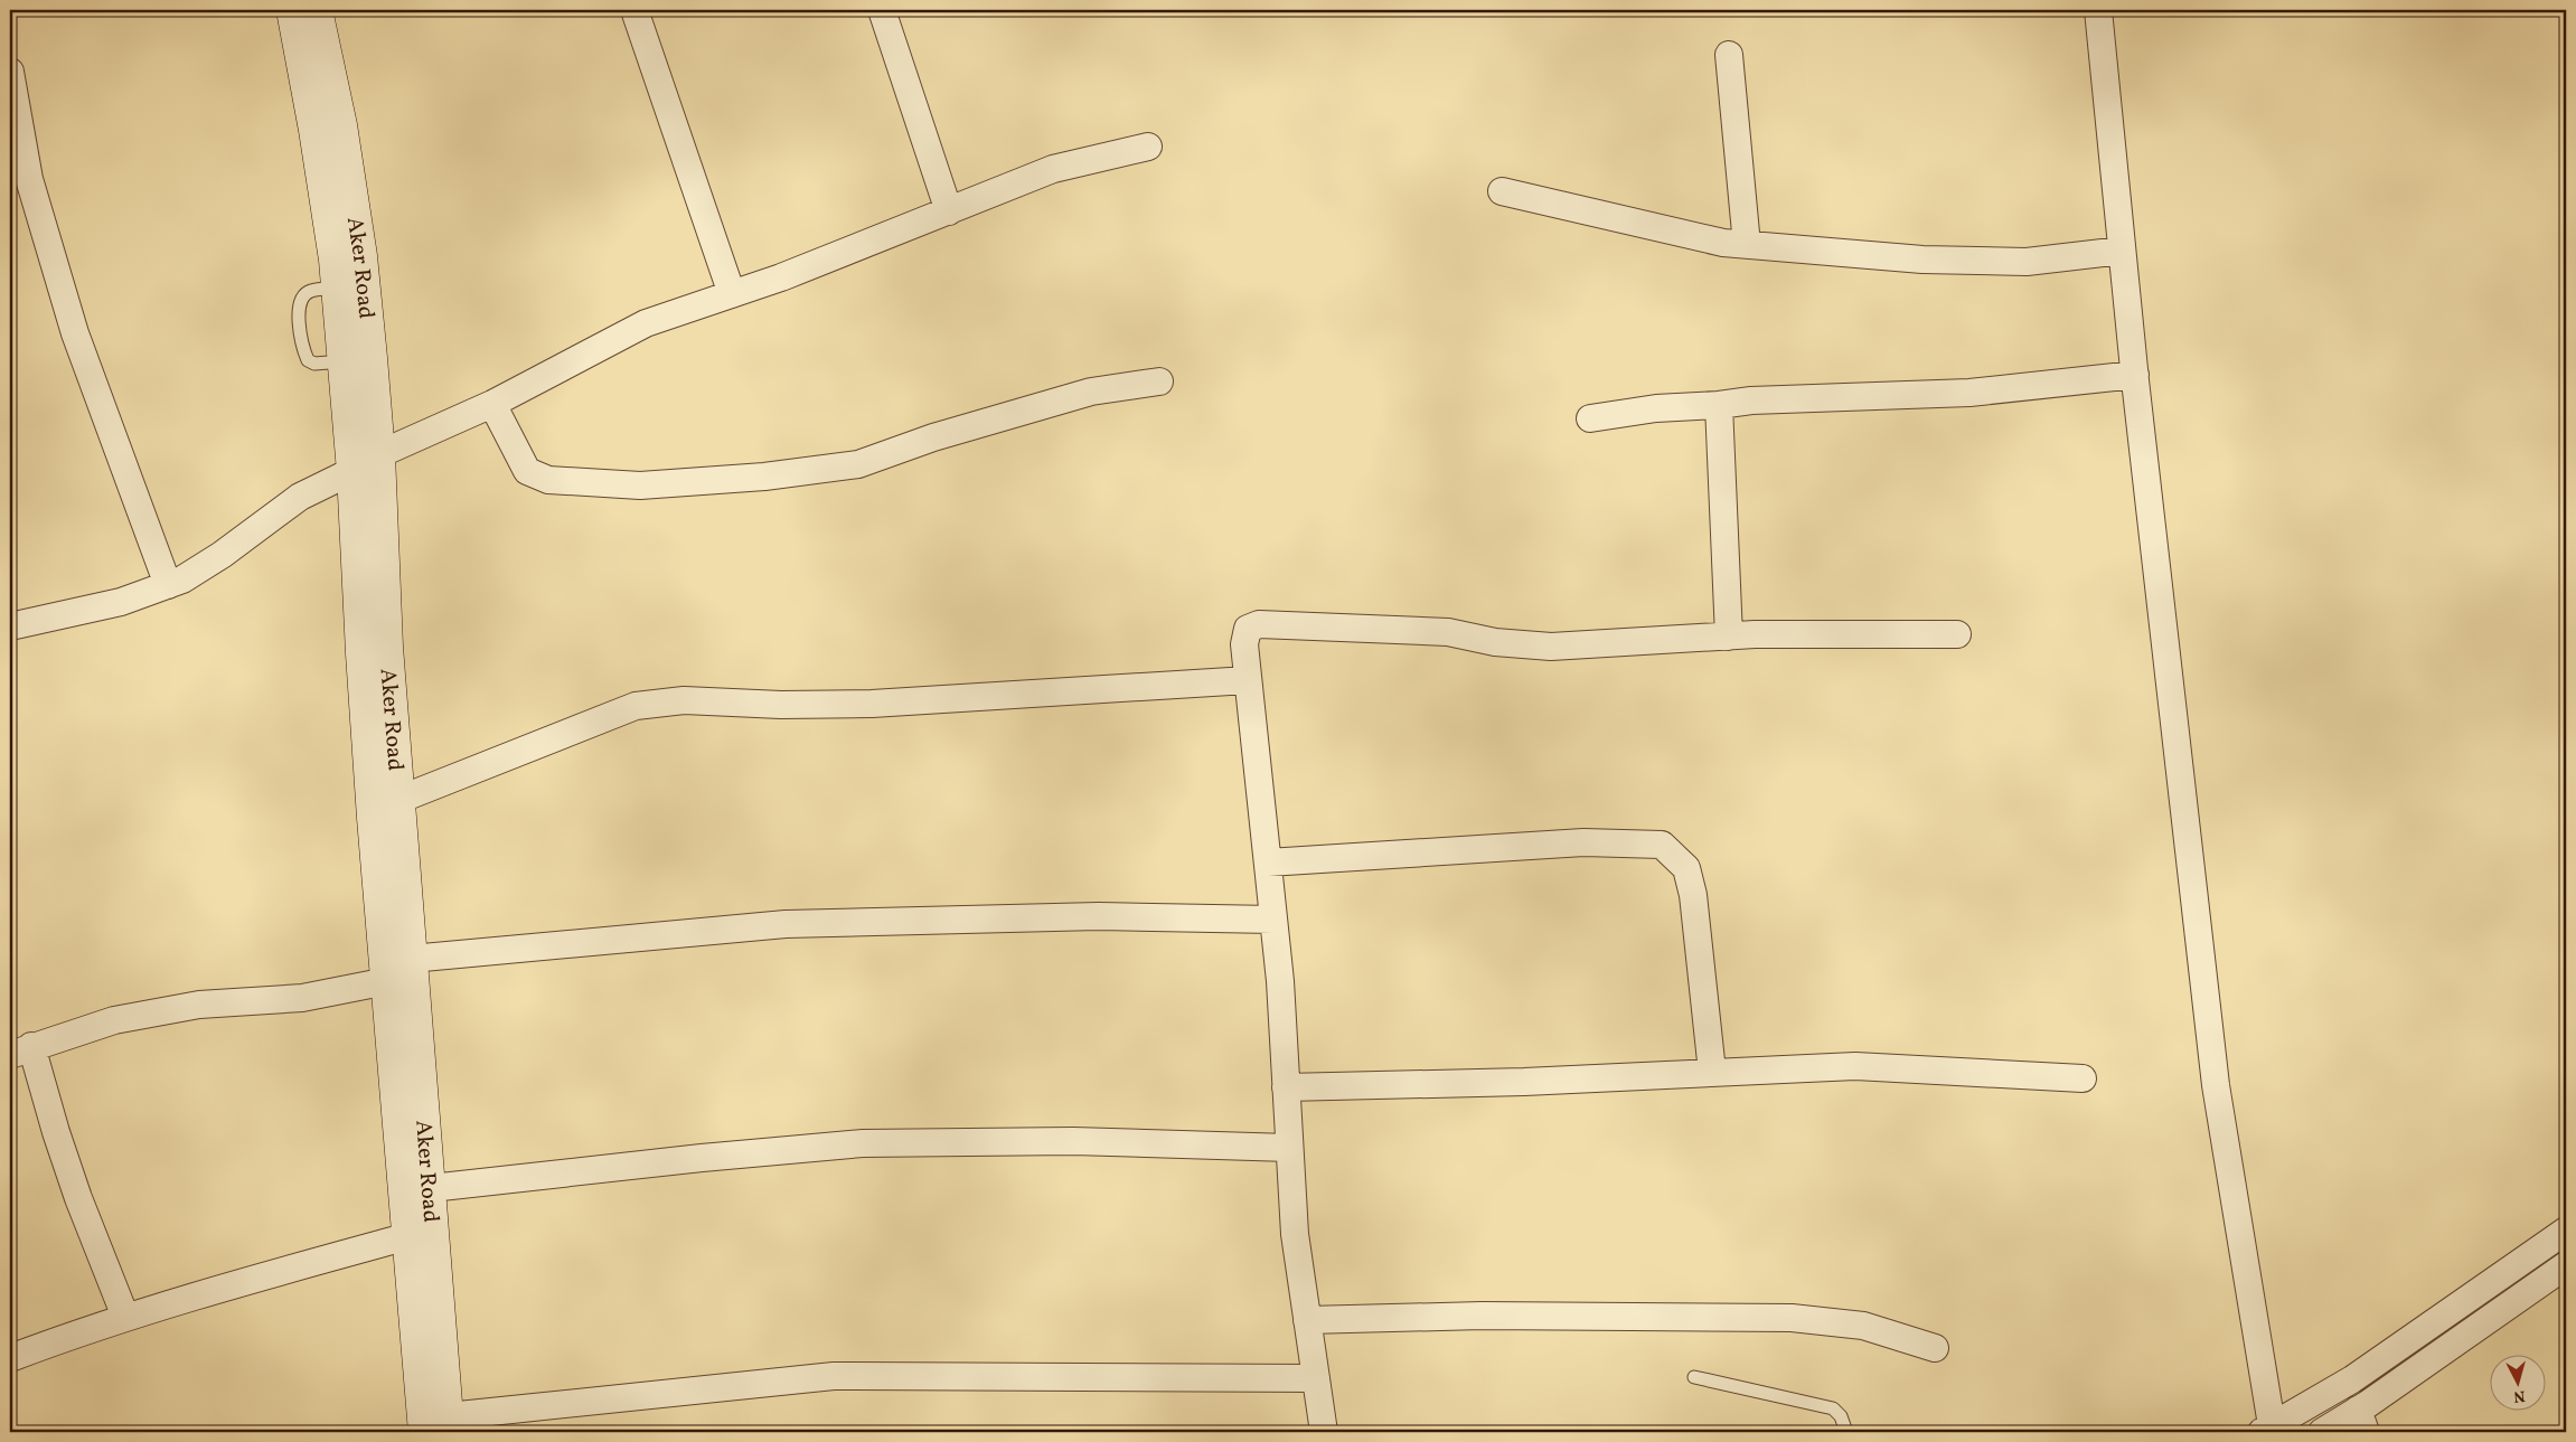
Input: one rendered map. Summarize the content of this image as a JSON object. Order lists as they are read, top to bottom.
{
  "streets": {
    "street": ["Aker Road"]
  },
  "north": "bottom"
}
